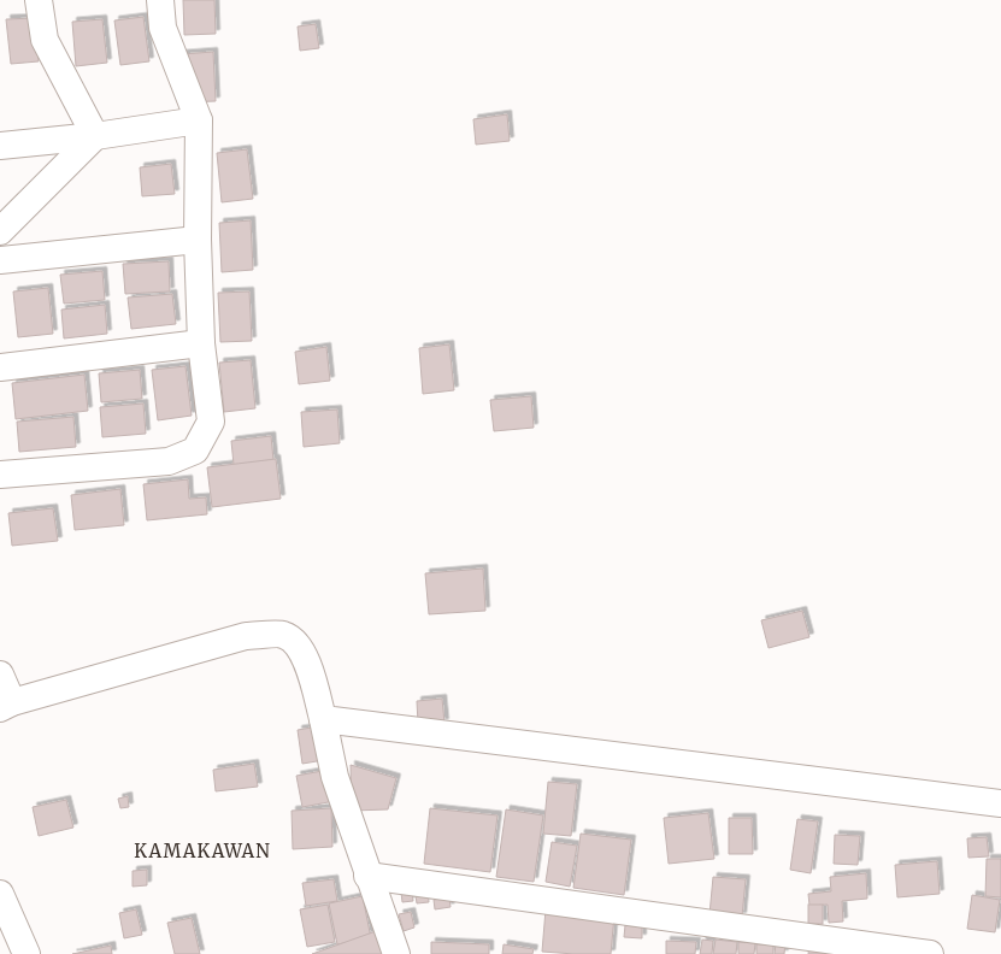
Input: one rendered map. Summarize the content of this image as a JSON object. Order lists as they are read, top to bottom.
{
  "districts": ["KAMAKAWAN"]
}
